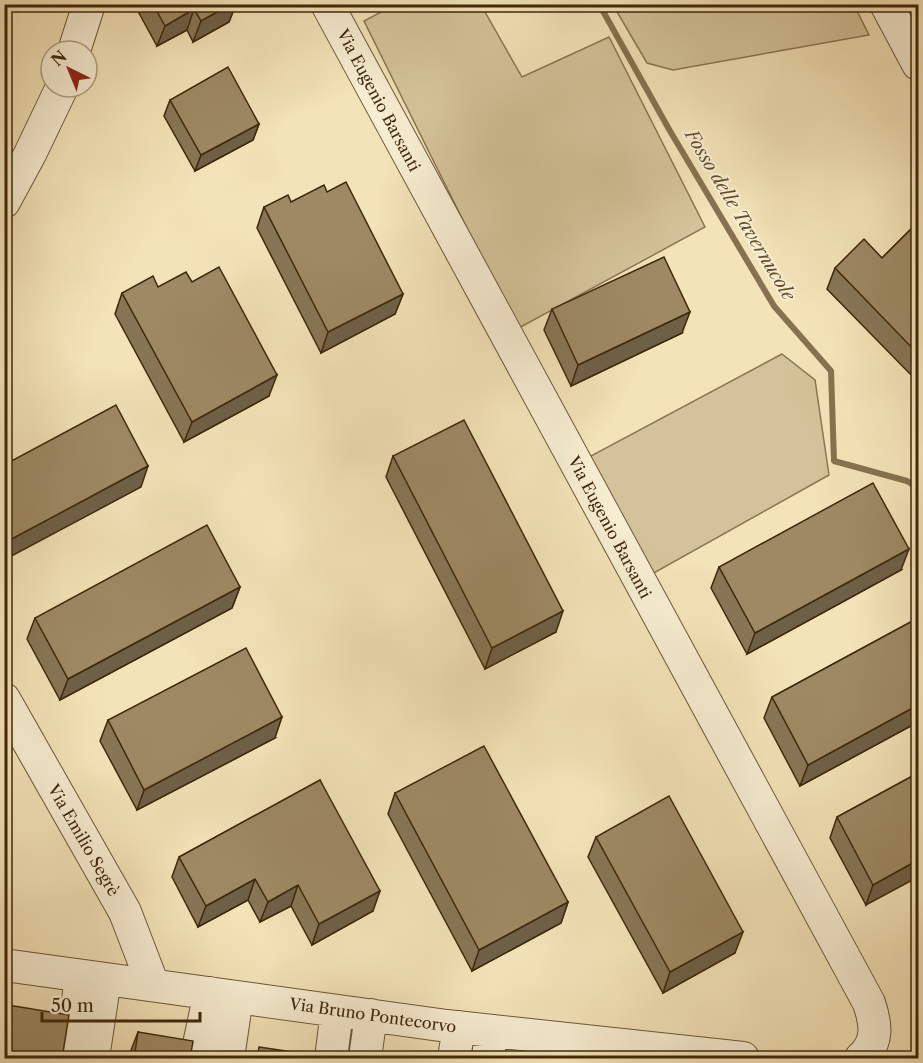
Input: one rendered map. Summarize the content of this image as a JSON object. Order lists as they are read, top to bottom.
{
  "streets": {
    "street": ["Via Eugenio Barsanti", "Via Emilio Segrè", "Via Bruno Pontecorvo"]
  },
  "crossings": [
    ["Via Emilio Segrè", "Via Bruno Pontecorvo"]
  ],
  "water": ["Fosso delle Tavernucole"],
  "scale_bar": "50 m",
  "north": "top left"
}
